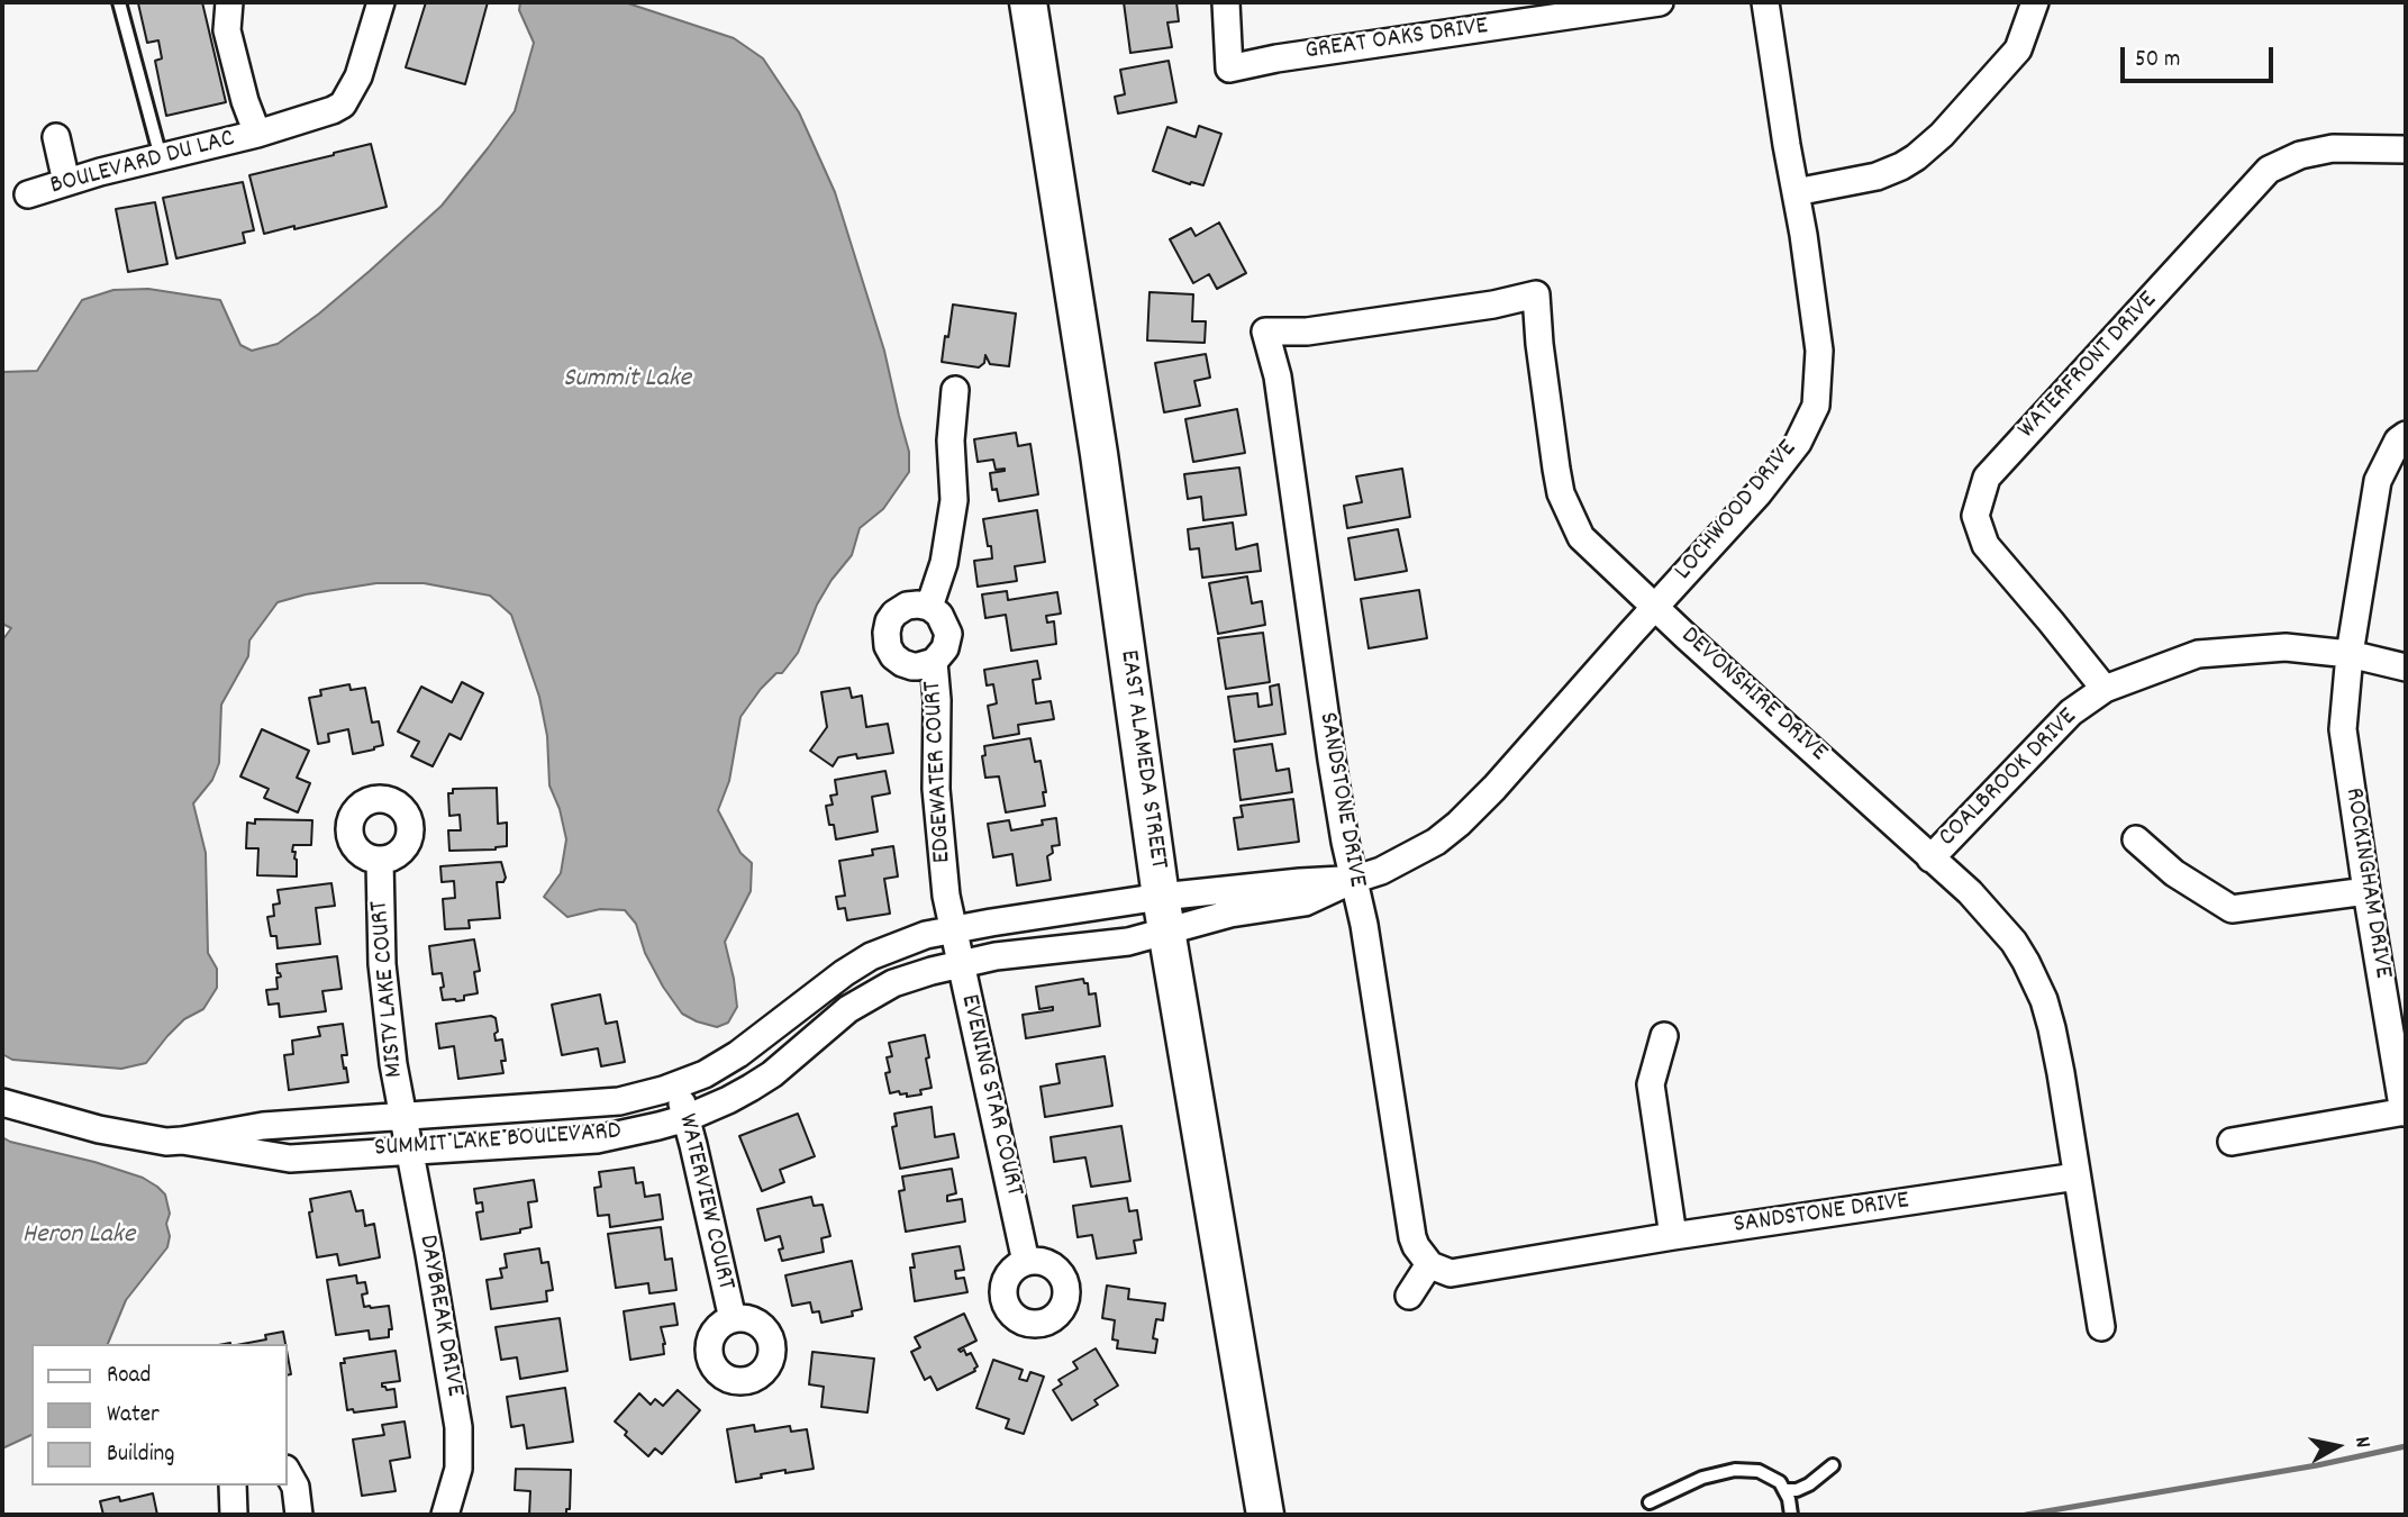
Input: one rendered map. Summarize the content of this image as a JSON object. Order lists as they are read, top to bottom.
{
  "streets": {
    "street": [
      "GREAT OAKS DRIVE",
      "BOULEVARD DU LAC",
      "WATERFRONT DRIVE",
      "LOCHWOOD DRIVE",
      "DEVONSHIRE DRIVE",
      "EAST ALAMEDA STREET",
      "EDGEWATER COURT",
      "COALBROOK DRIVE",
      "SANDSTONE DRIVE",
      "ROCKINGHAM DRIVE",
      "MISTY LAKE COURT",
      "EVENING STAR COURT",
      "SUMMIT LAKE BOULEVARD",
      "WATERVIEW COURT",
      "DAYBREAK DRIVE"
    ]
  },
  "crossings": [
    ["WATERFRONT DRIVE", "COALBROOK DRIVE"],
    ["LOCHWOOD DRIVE", "DEVONSHIRE DRIVE"],
    ["LOCHWOOD DRIVE", "EAST ALAMEDA STREET"],
    ["LOCHWOOD DRIVE", "SANDSTONE DRIVE"],
    ["LOCHWOOD DRIVE", "SUMMIT LAKE BOULEVARD"],
    ["DEVONSHIRE DRIVE", "COALBROOK DRIVE"],
    ["DEVONSHIRE DRIVE", "SANDSTONE DRIVE"],
    ["EAST ALAMEDA STREET", "SUMMIT LAKE BOULEVARD"],
    ["EDGEWATER COURT", "EVENING STAR COURT"],
    ["EDGEWATER COURT", "SUMMIT LAKE BOULEVARD"],
    ["COALBROOK DRIVE", "ROCKINGHAM DRIVE"],
    ["MISTY LAKE COURT", "SUMMIT LAKE BOULEVARD"],
    ["MISTY LAKE COURT", "DAYBREAK DRIVE"],
    ["EVENING STAR COURT", "SUMMIT LAKE BOULEVARD"],
    ["SUMMIT LAKE BOULEVARD", "WATERVIEW COURT"],
    ["SUMMIT LAKE BOULEVARD", "DAYBREAK DRIVE"]
  ],
  "water": ["Summit Lake", "Heron Lake"],
  "legend": ["Road", "Water", "Building"],
  "scale_bar": "50 m",
  "north": "right"
}
